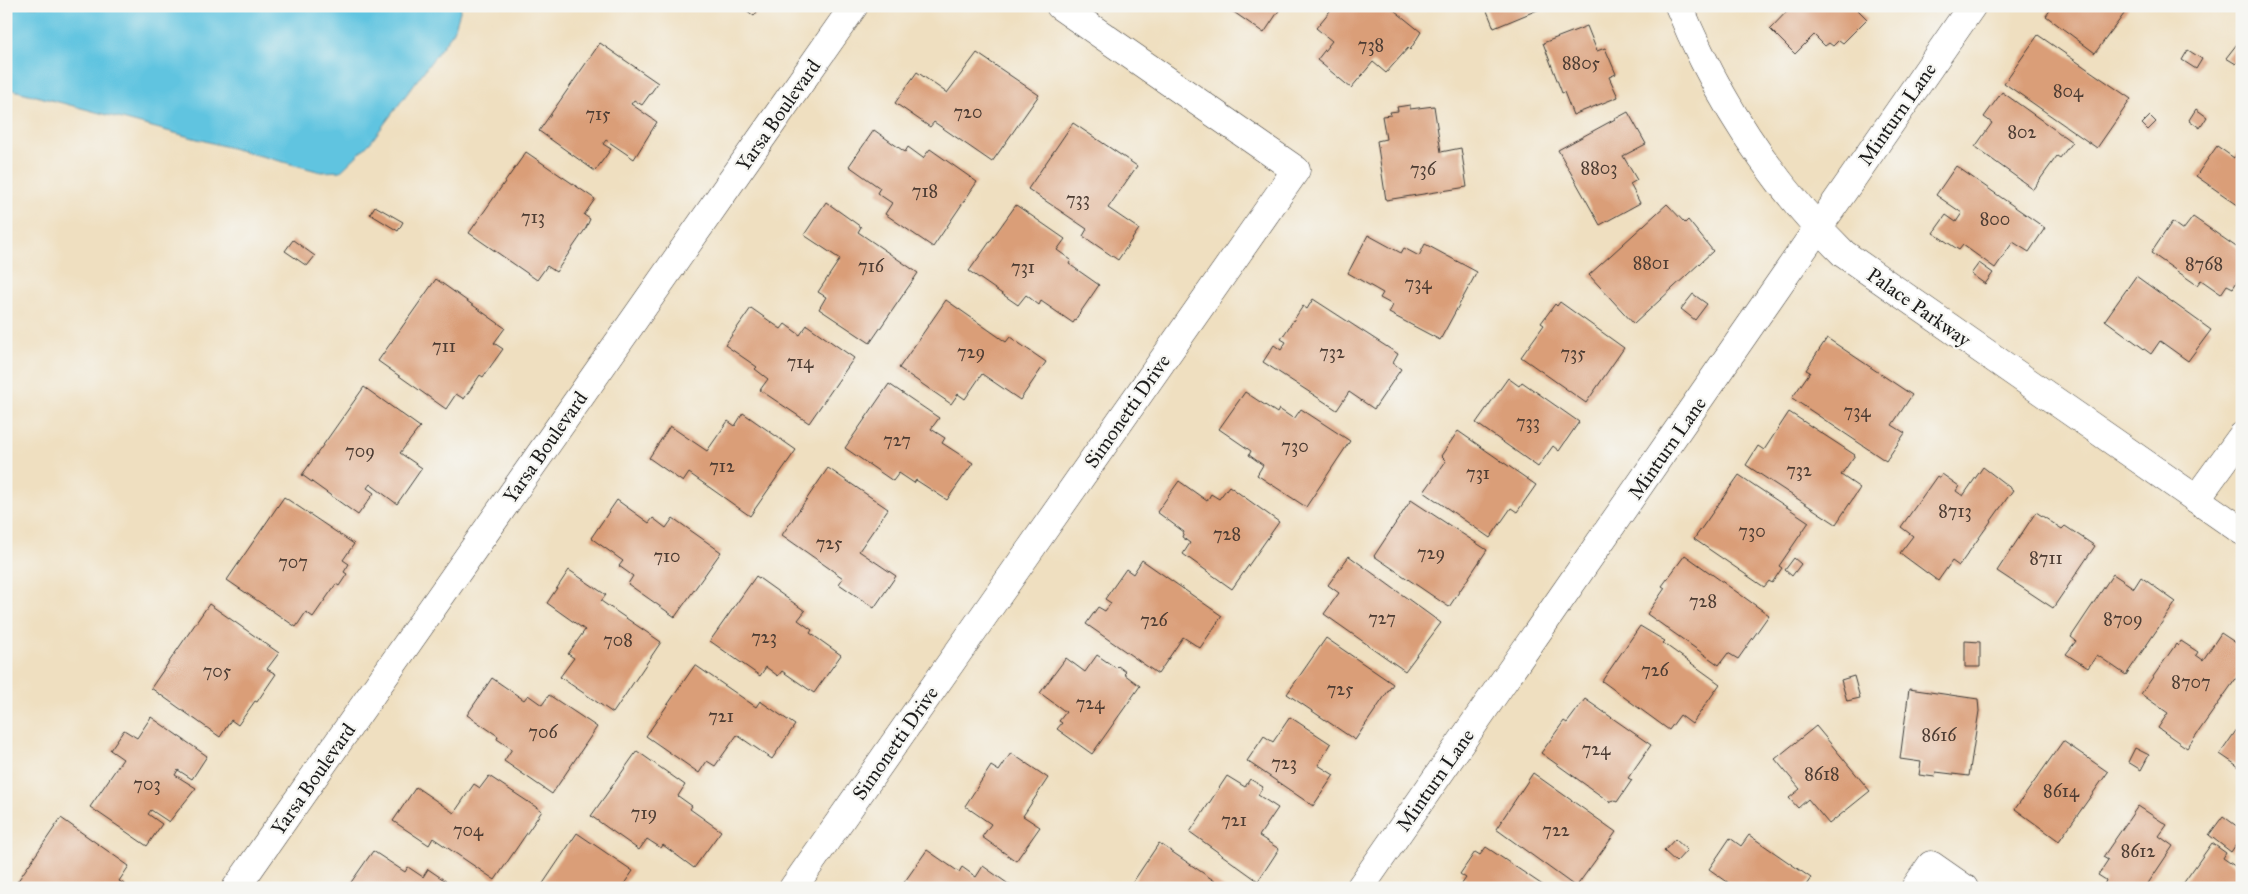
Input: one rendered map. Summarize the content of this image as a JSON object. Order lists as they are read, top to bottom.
{
  "streets": {
    "street": [
      "Minturn Lane",
      "Yarsa Boulevard",
      "Palace Parkway",
      "Simonetti Drive"
    ]
  },
  "crossings": [
    ["Minturn Lane", "Palace Parkway"]
  ],
  "house_numbers": [
    "738",
    "8805",
    "804",
    "720",
    "715",
    "802",
    "8803",
    "736",
    "718",
    "733",
    "713",
    "800",
    "8801",
    "8768",
    "716",
    "731",
    "734",
    "711",
    "729",
    "732",
    "735",
    "714",
    "734",
    "733",
    "727",
    "730",
    "709",
    "712",
    "732",
    "731",
    "8713",
    "730",
    "728",
    "725",
    "729",
    "710",
    "8711",
    "707",
    "728",
    "727",
    "8709",
    "726",
    "723",
    "708",
    "726",
    "705",
    "8707",
    "725",
    "724",
    "721",
    "706",
    "8616",
    "724",
    "723",
    "8618",
    "703",
    "8614",
    "719",
    "721",
    "704",
    "722",
    "8612"
  ]
}
